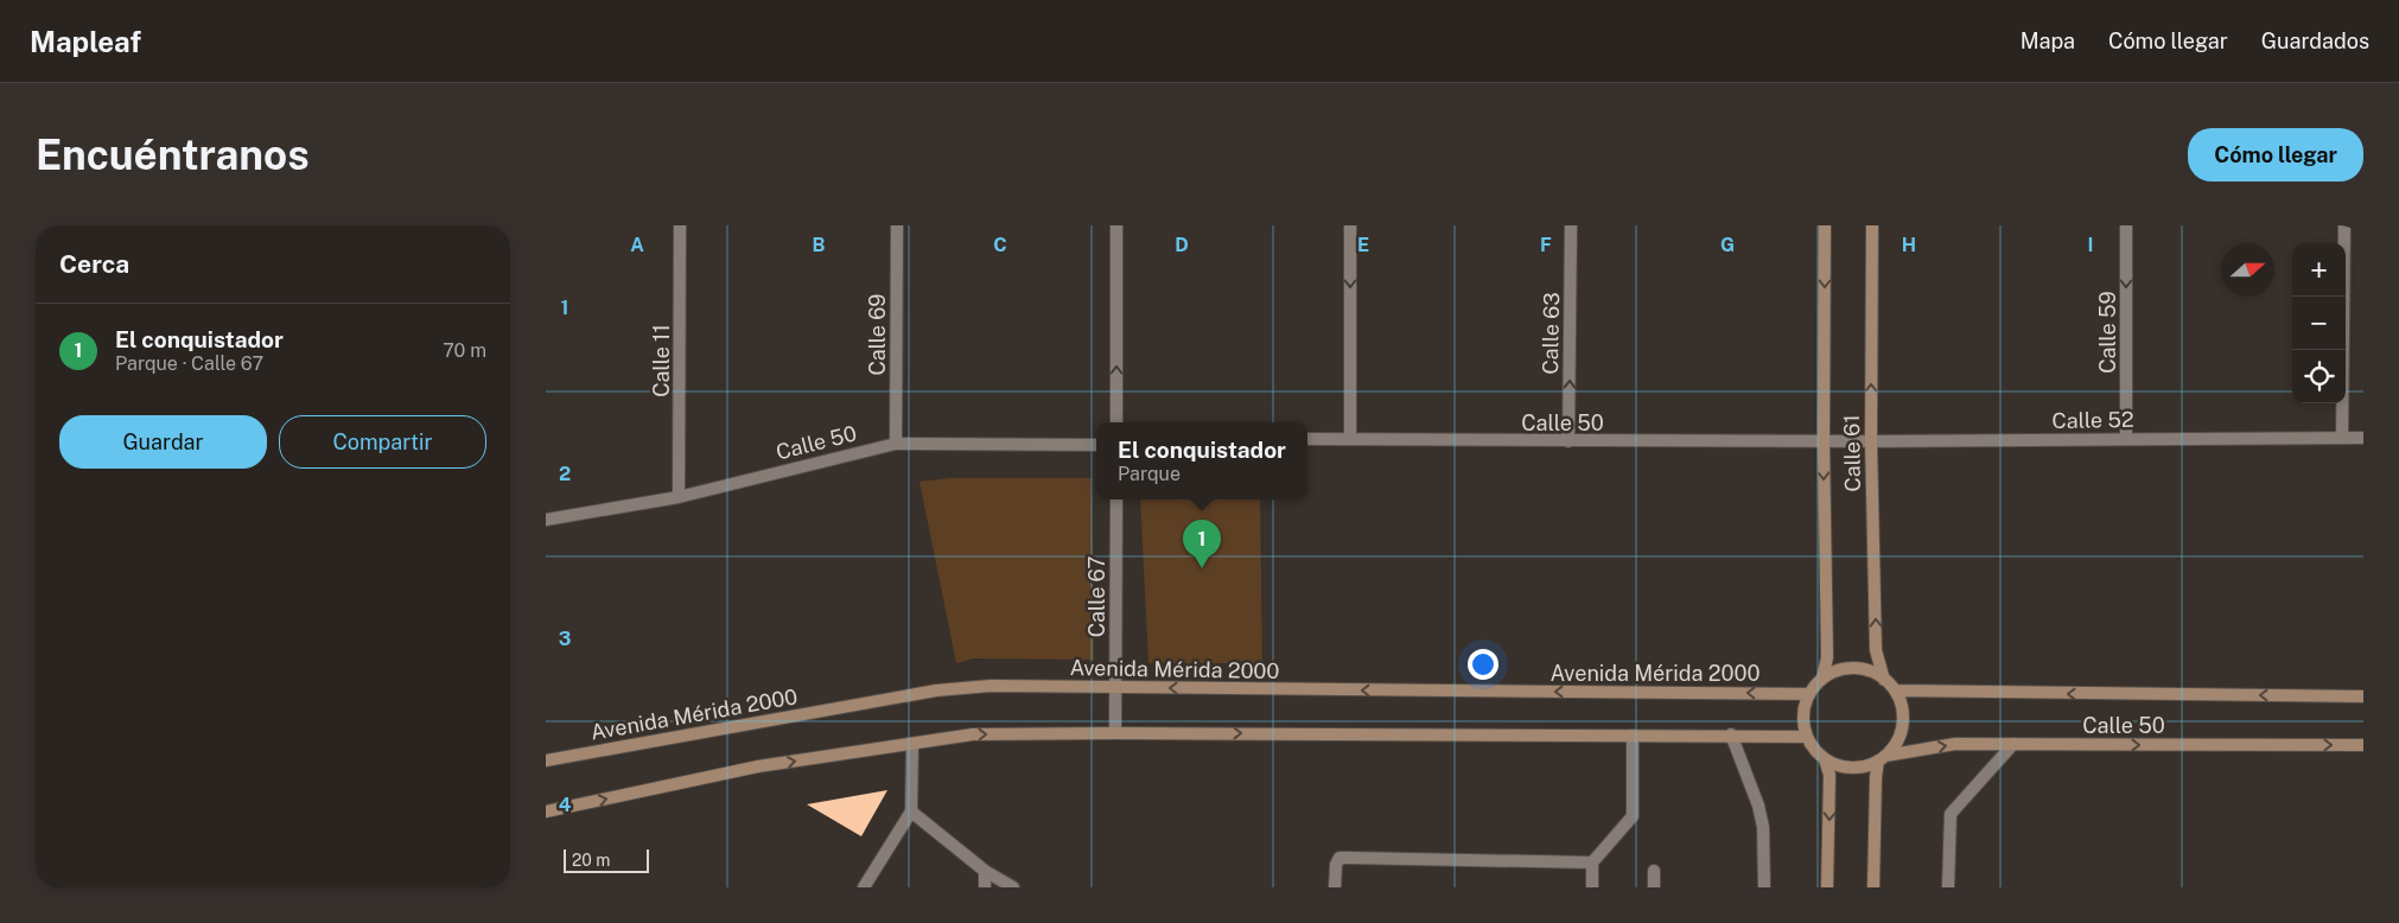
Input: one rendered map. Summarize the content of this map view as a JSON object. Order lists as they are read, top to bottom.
{
  "streets": {
    "main road": ["Calle 50", "Calle 61", "Avenida Mérida 2000"],
    "street": [
      "Calle 59",
      "Calle 63",
      "Calle 69",
      "Calle 11",
      "Calle 52",
      "Calle 67"
    ]
  },
  "crossings": [
    ["Calle 59", "Calle 52"],
    ["Calle 63", "Calle 50"],
    ["Calle 69", "Calle 50"],
    ["Calle 11", "Calle 50"],
    ["Calle 52", "Calle 50"],
    ["Calle 52", "Calle 61"],
    ["Calle 50", "Calle 61"],
    ["Calle 50", "Avenida Mérida 2000"],
    ["Calle 61", "Avenida Mérida 2000"],
    ["Calle 67", "Avenida Mérida 2000"]
  ],
  "one_way": ["Calle 59", "Calle 63"],
  "scale_bar": "20 m",
  "north": "right",
  "page": {
    "header": "Mapleaf",
    "nav": ["Mapa", "Cómo llegar", "Guardados"],
    "buttons": [
      "Cómo llegar",
      ["Guardar", "Compartir"]
    ],
    "title": "Encuéntranos",
    "heading": "Cerca",
    "map_buttons": ["+", "−"],
    "list": [
      {
        "mark": "1",
        "name": "El conquistador",
        "note": "Parque · Calle 67",
        "value": "70 m"
      }
    ],
    "popup": ["El conquistador", "Parque"],
    "pins": "1",
    "scale": "20 m"
  },
  "grid": {
    "columns": [
      "A",
      "B",
      "C",
      "D",
      "E",
      "F",
      "G",
      "H",
      "I"
    ],
    "rows": [
      "1",
      "2",
      "3",
      "4"
    ]
  }
}
